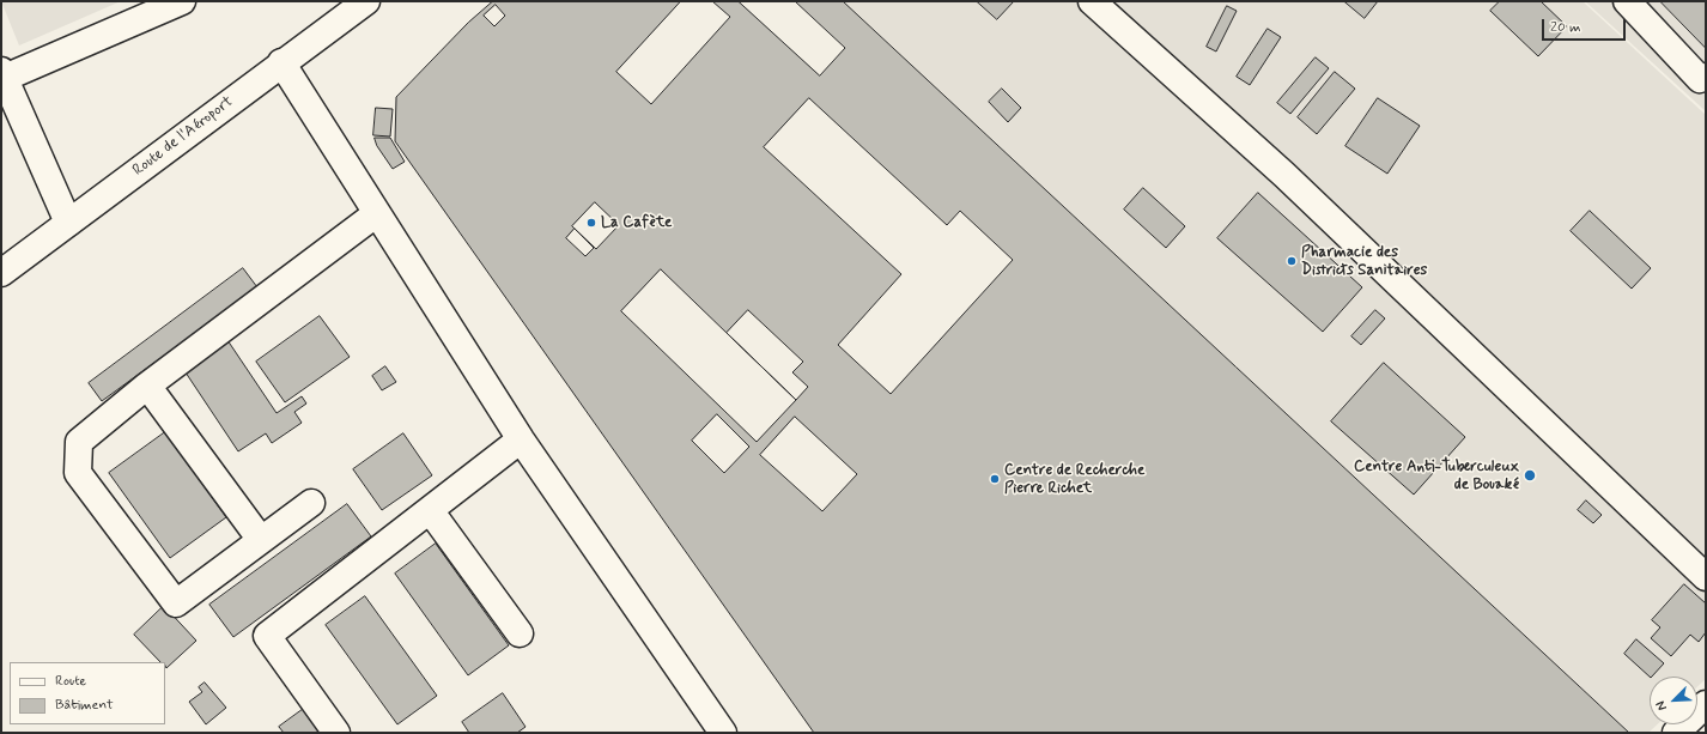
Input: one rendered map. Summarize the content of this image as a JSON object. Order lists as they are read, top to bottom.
{
  "streets": {
    "street": ["Route de l'Aéroport"]
  },
  "places": [
    "La Cafète",
    "Pharmacie des Districts Sanitaires",
    "Centre Anti-Tuberculeux de Bouaké",
    "Centre de Recherche Pierre Richet"
  ],
  "legend": ["Route", "Bâtiment"],
  "scale_bar": "20 m",
  "north": "bottom left"
}
